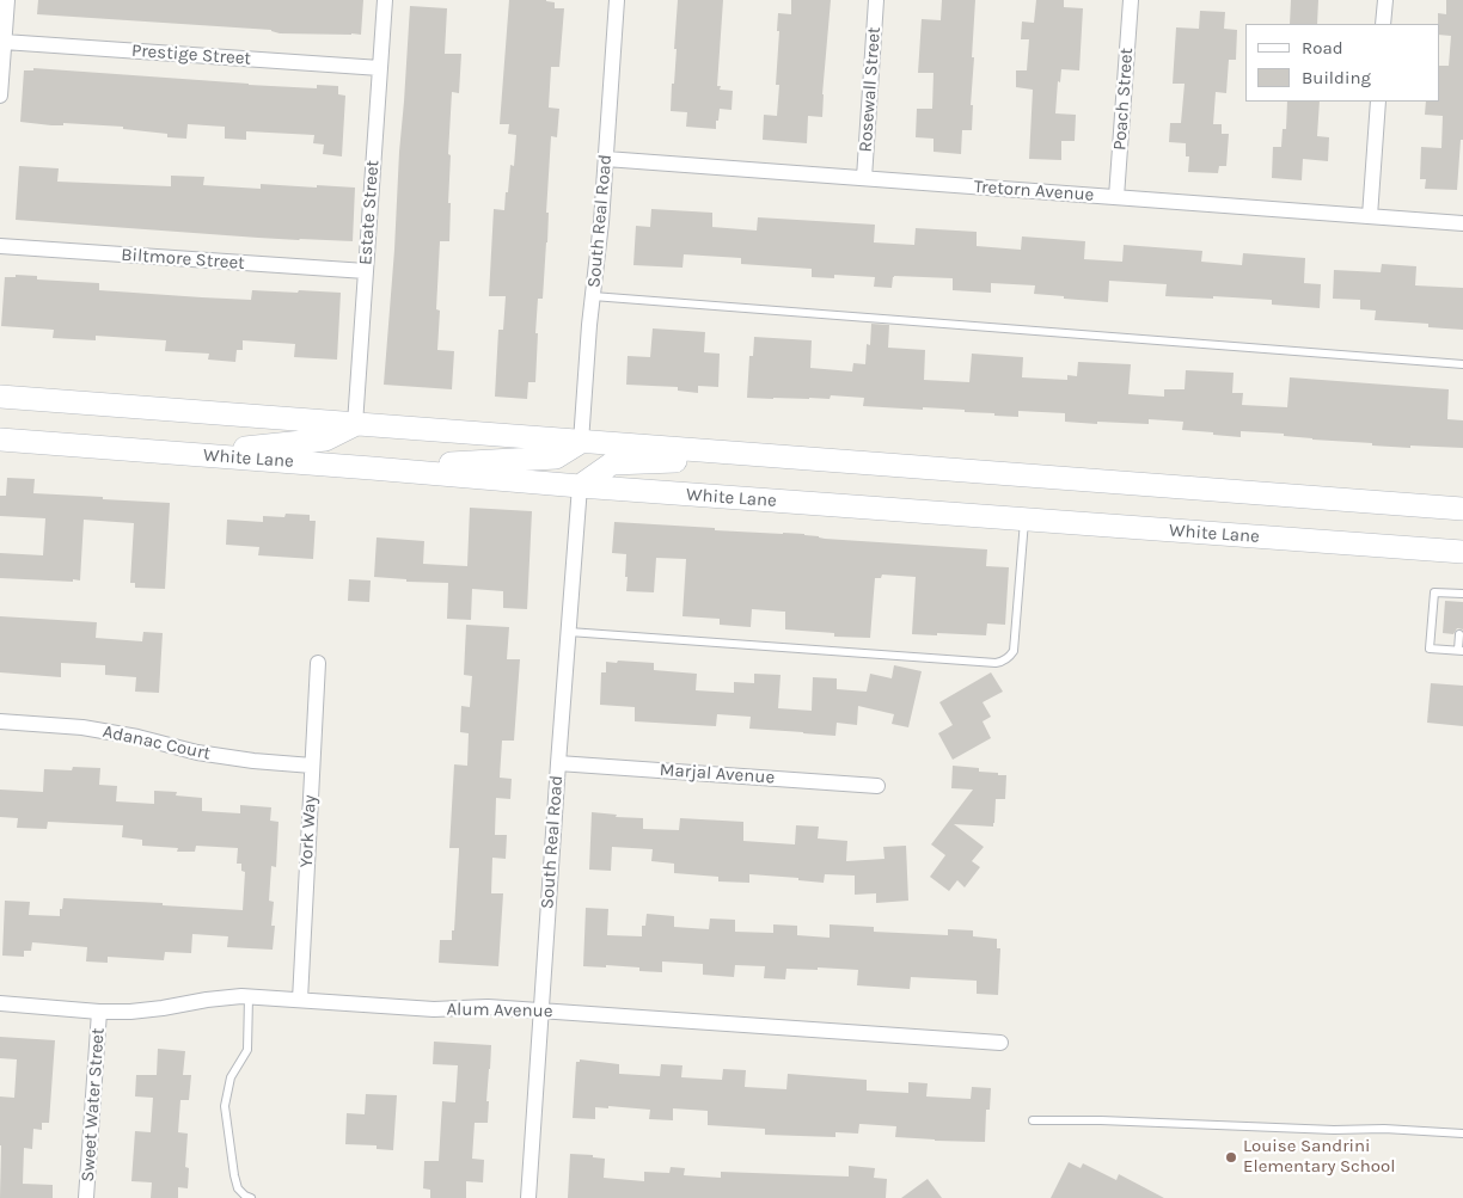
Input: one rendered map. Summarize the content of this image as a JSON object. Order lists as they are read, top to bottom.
{
  "streets": {
    "main road": ["White Lane"],
    "street": [
      "Prestige Street",
      "Rosewall Street",
      "Poach Street",
      "Tretorn Avenue",
      "Estate Street",
      "South Real Road",
      "Biltmore Street",
      "Adanac Court",
      "Marjal Avenue",
      "York Way",
      "Alum Avenue",
      "Sweet Water Street"
    ]
  },
  "crossings": [
    ["Prestige Street", "Estate Street"],
    ["Rosewall Street", "Tretorn Avenue"],
    ["Poach Street", "Tretorn Avenue"],
    ["Tretorn Avenue", "South Real Road"],
    ["Estate Street", "Biltmore Street"],
    ["South Real Road", "White Lane"],
    ["South Real Road", "Marjal Avenue"],
    ["South Real Road", "Alum Avenue"],
    ["Adanac Court", "York Way"],
    ["York Way", "Alum Avenue"],
    ["Alum Avenue", "Sweet Water Street"]
  ],
  "places": ["Louise Sandrini Elementary School"],
  "legend": ["Road", "Building"]
}
